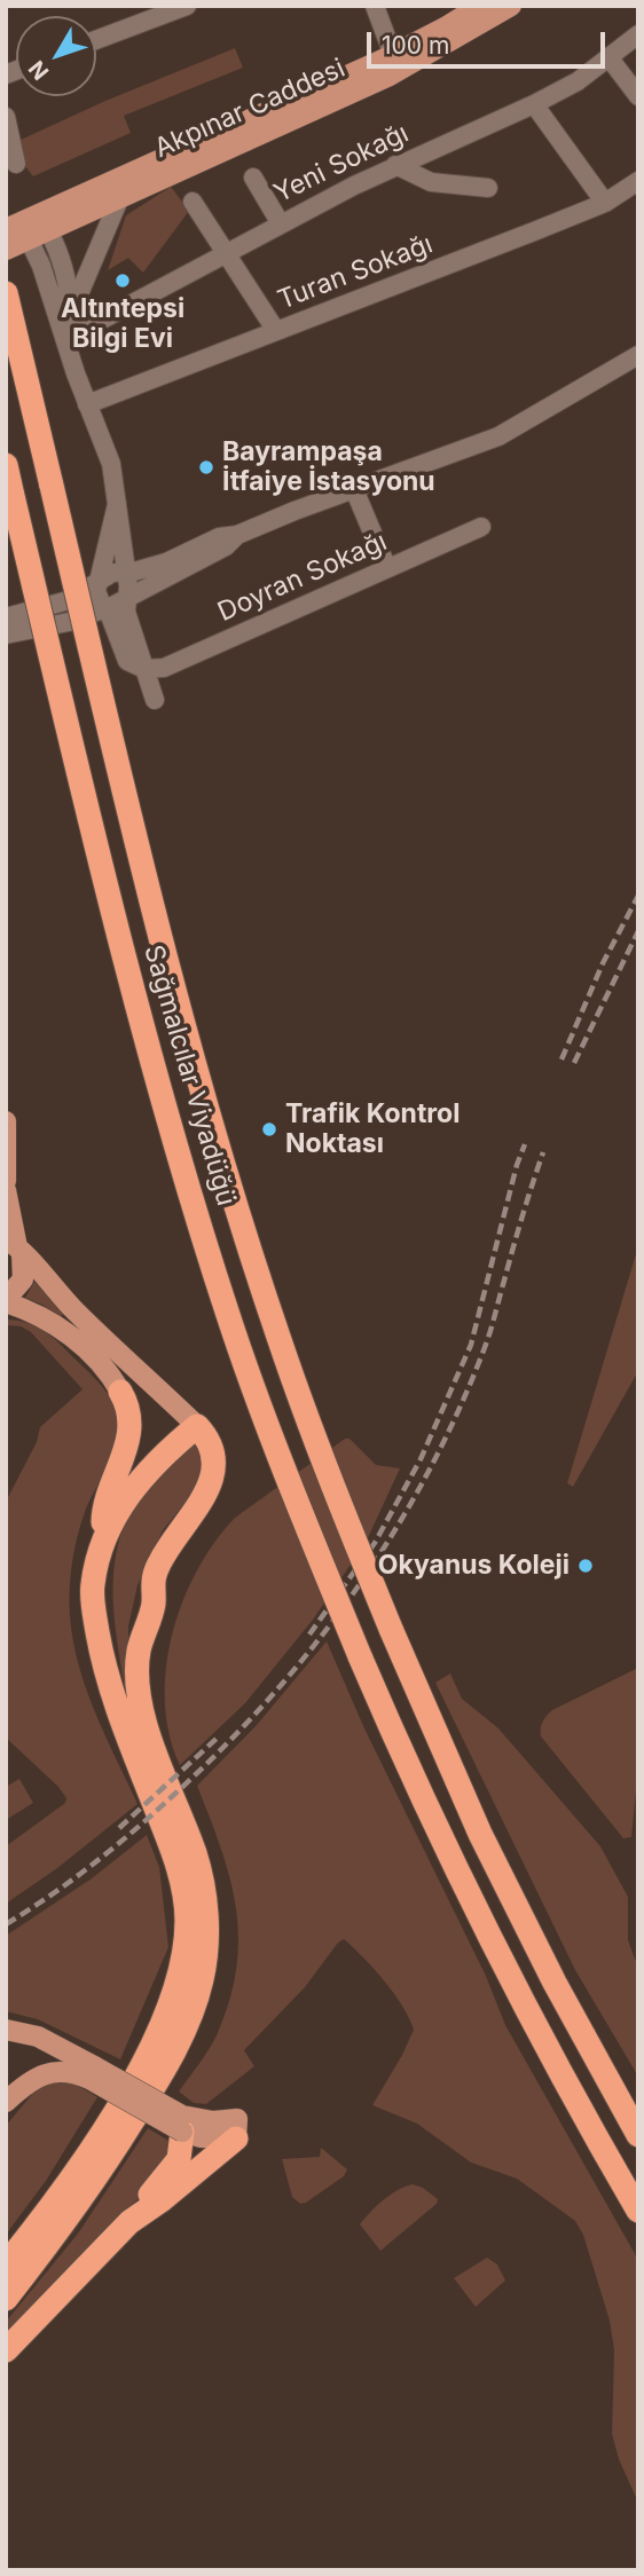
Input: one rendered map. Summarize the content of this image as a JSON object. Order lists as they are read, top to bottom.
{
  "streets": {
    "highway": ["Sağmalcılar Viyadüğü"],
    "main road": ["Akpınar Caddesi"],
    "street": ["Yeni Sokağı", "Turan Sokağı", "Doyran Sokağı"]
  },
  "places": [
    "Altıntepsi Bilgi Evi",
    "Bayrampaşa İtfaiye İstasyonu",
    "Trafik Kontrol Noktası",
    "Okyanus Koleji"
  ],
  "scale_bar": "100 m",
  "north": "bottom left"
}
